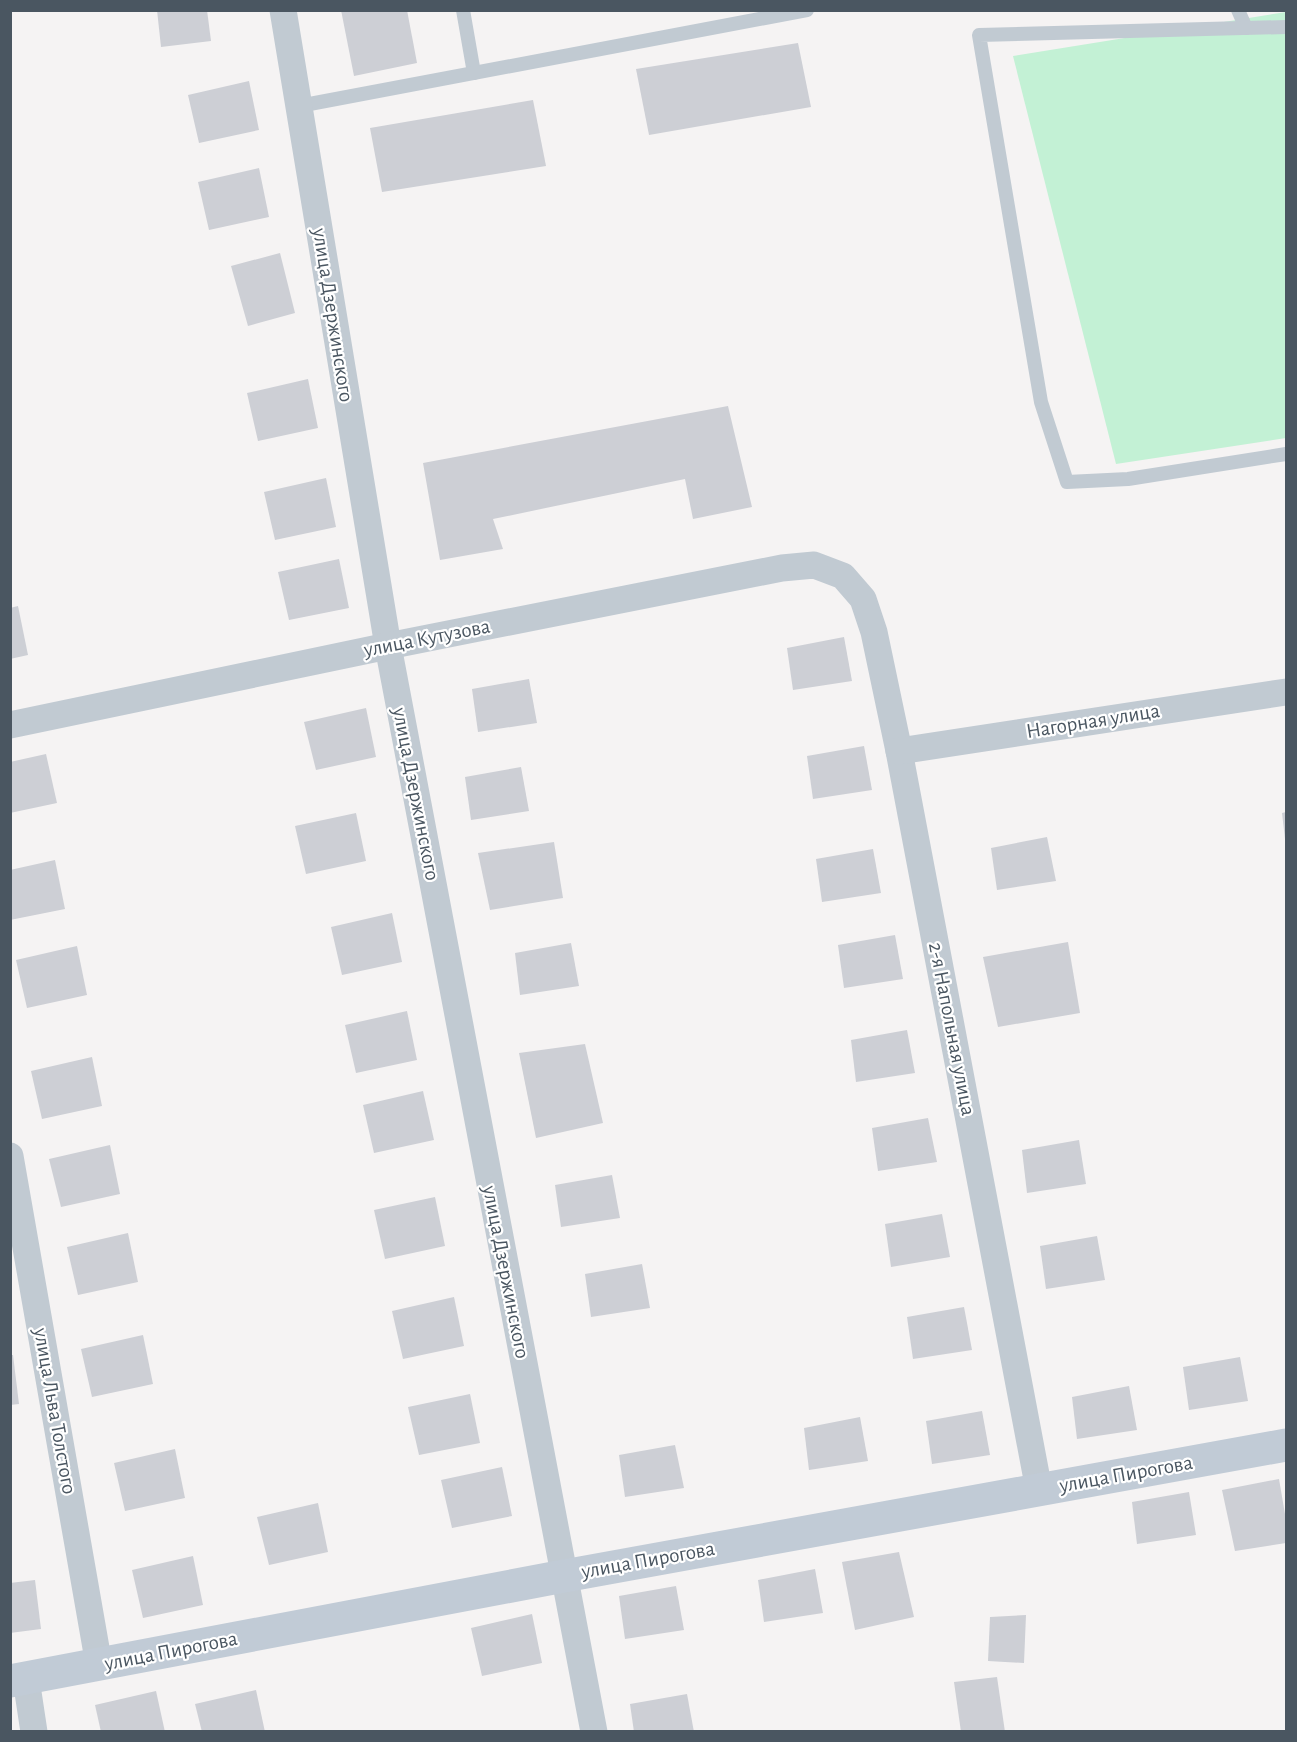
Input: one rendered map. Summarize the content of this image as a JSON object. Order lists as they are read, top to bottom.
{
  "streets": {
    "street": [
      "улица Дзержинского",
      "улица Кутузова",
      "Нагорная улица",
      "2-я Напольная улица",
      "улица Льва Толстого",
      "улица Пирогова"
    ]
  },
  "crossings": [
    ["улица Дзержинского", "улица Кутузова"],
    ["улица Дзержинского", "улица Пирогова"],
    ["улица Кутузова", "2-я Напольная улица"],
    ["Нагорная улица", "2-я Напольная улица"],
    ["2-я Напольная улица", "улица Пирогова"],
    ["улица Льва Толстого", "улица Пирогова"]
  ]
}
